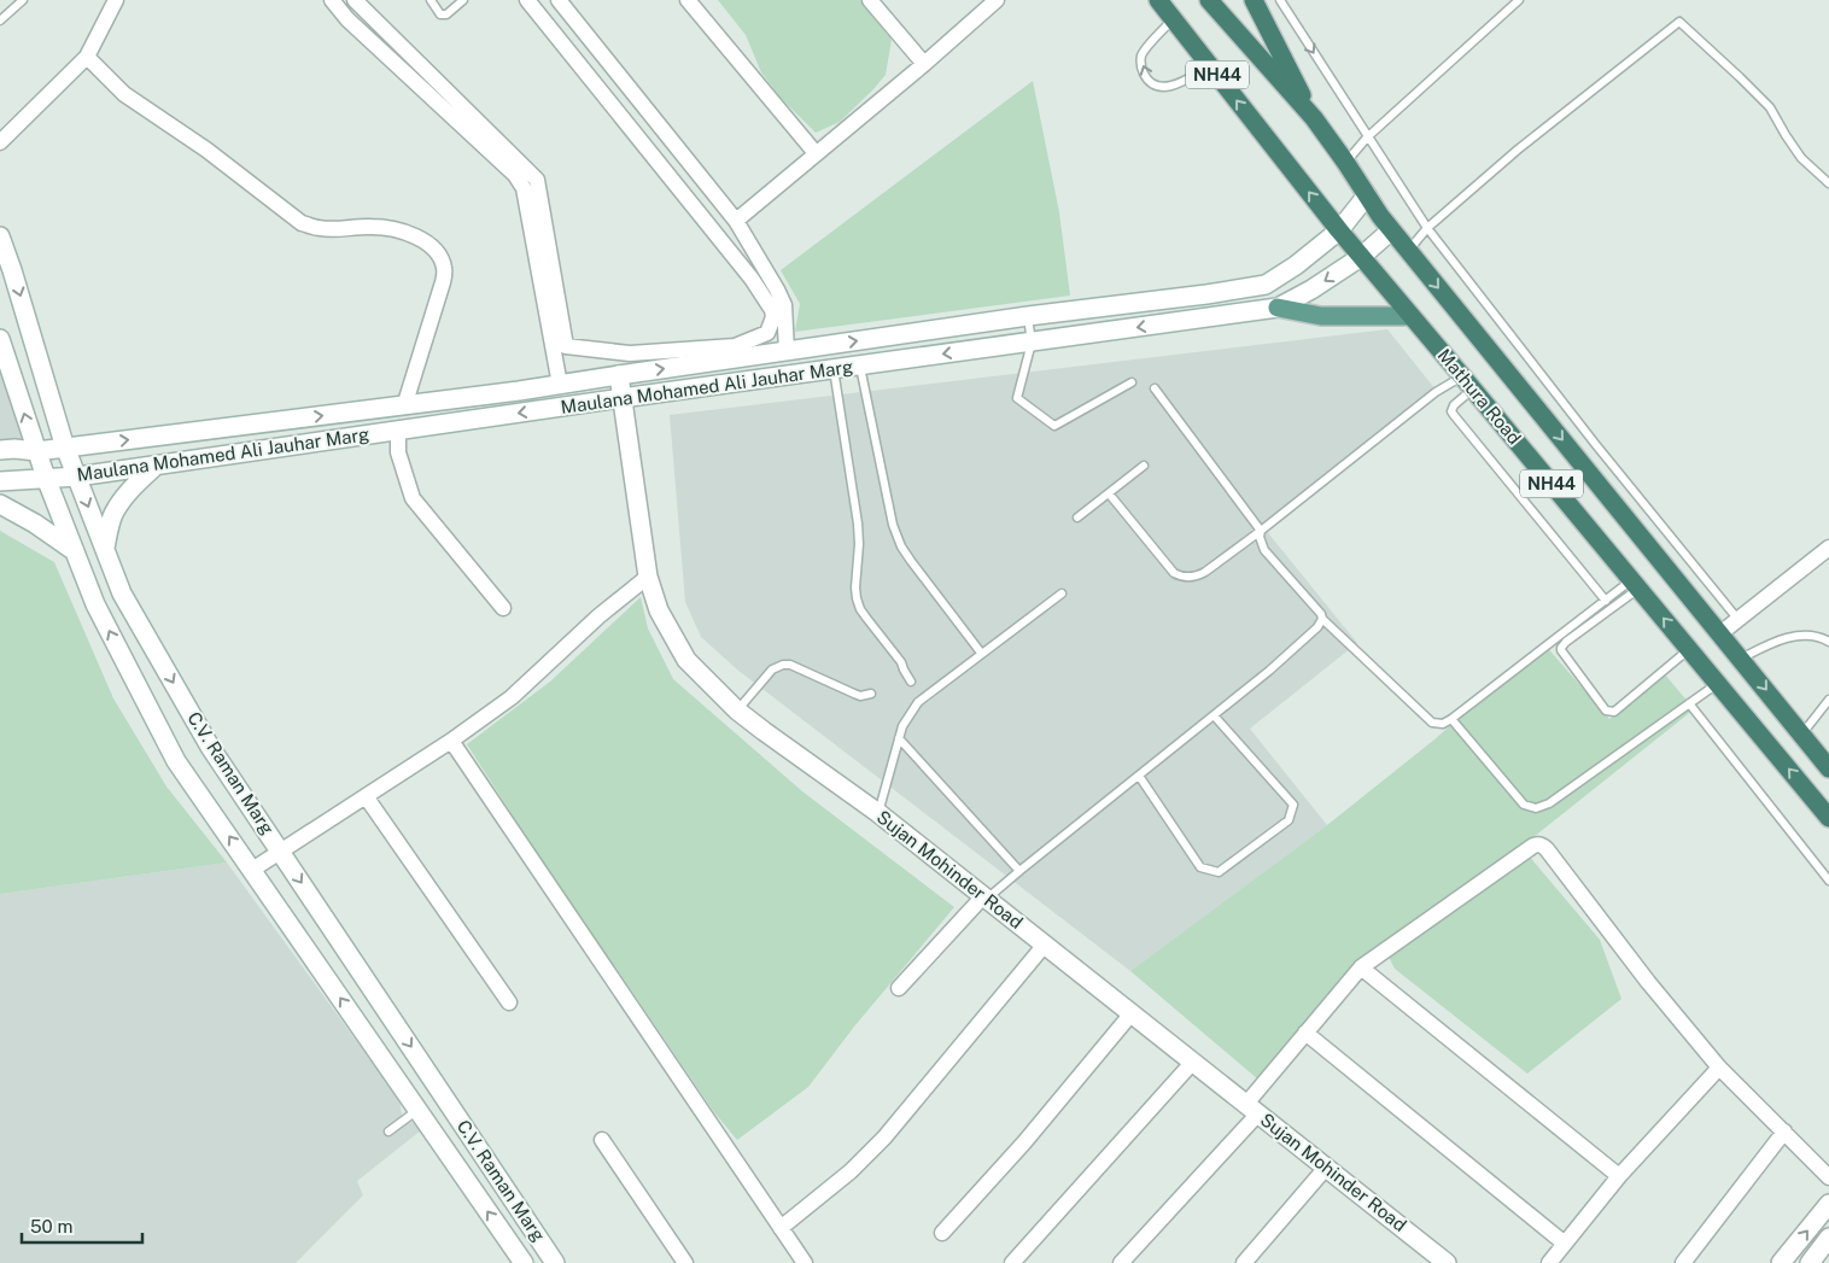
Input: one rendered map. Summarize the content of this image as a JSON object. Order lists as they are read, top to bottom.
{
  "streets": {
    "highway": ["NH44", "Mathura Road"],
    "main road": ["Maulana Mohamed Ali Jauhar Marg", "C.V. Raman Marg", "Sujan Mohinder Road"]
  },
  "crossings": [
    ["Maulana Mohamed Ali Jauhar Marg", "Mathura Road"],
    ["Maulana Mohamed Ali Jauhar Marg", "C.V. Raman Marg"],
    ["Maulana Mohamed Ali Jauhar Marg", "Sujan Mohinder Road"]
  ],
  "scale_bar": "50 m"
}
